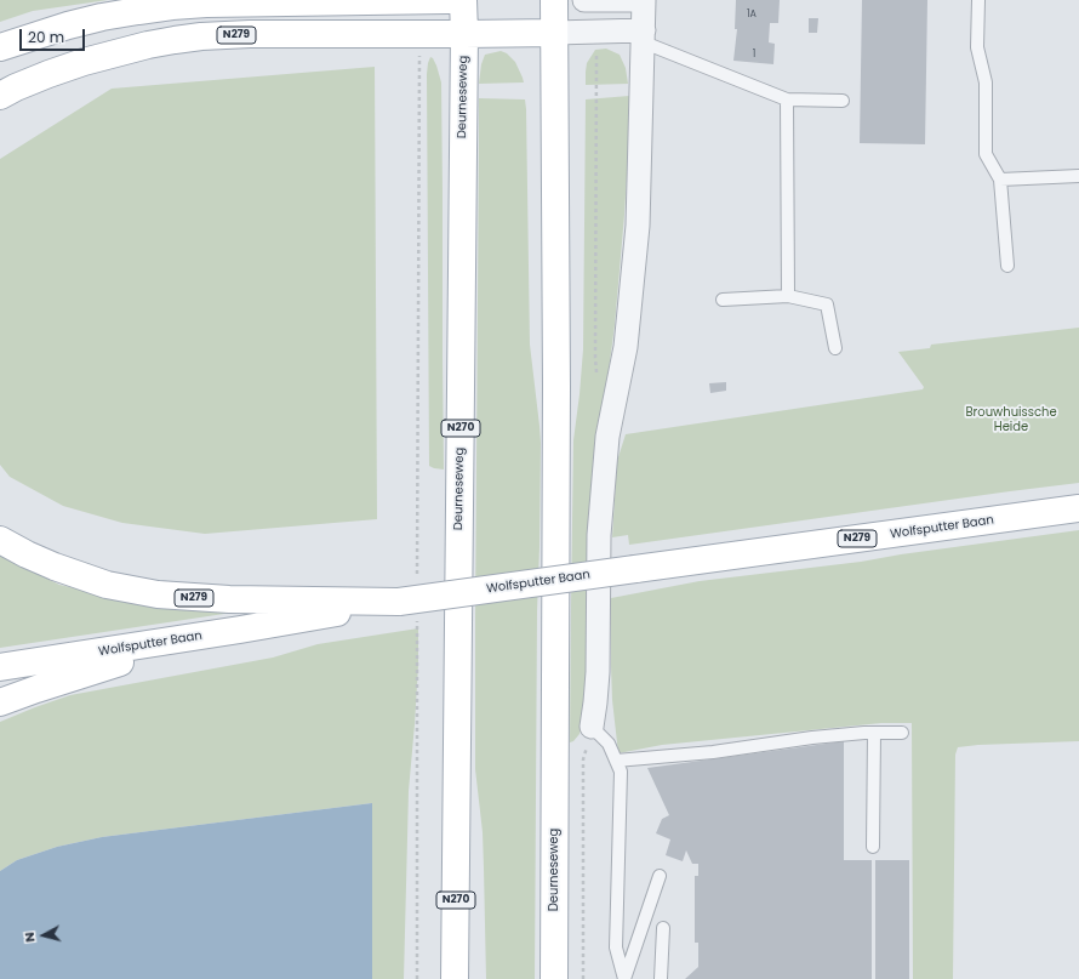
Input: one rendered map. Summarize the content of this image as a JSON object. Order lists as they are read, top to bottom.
{
  "streets": {
    "main road": [
      "N279",
      "Deurneseweg",
      "N270",
      "Wolfsputter Baan"
    ]
  },
  "crossings": [
    ["N279", "Deurneseweg"],
    ["N279", "Wolfsputter Baan"]
  ],
  "parks": ["Brouwhuissche Heide"],
  "house_numbers": ["1A", "1"],
  "scale_bar": "20 m",
  "north": "left"
}
